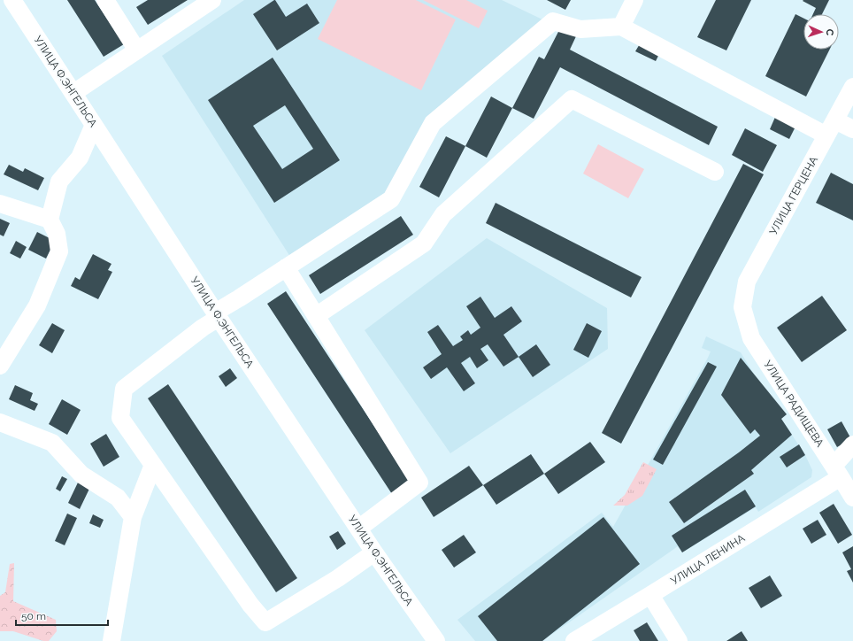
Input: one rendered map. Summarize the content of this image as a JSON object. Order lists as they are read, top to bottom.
{
  "streets": {
    "street": [
      "УЛИЦА Ф.ЭНГЕЛЬСА",
      "УЛИЦА ГЕРЦЕНА",
      "УЛИЦА РАДИЩЕВА",
      "УЛИЦА ЛЕНИНА"
    ]
  },
  "crossings": [
    ["УЛИЦА ГЕРЦЕНА", "УЛИЦА РАДИЩЕВА"],
    ["УЛИЦА РАДИЩЕВА", "УЛИЦА ЛЕНИНА"]
  ],
  "scale_bar": "50 m",
  "north": "right"
}
